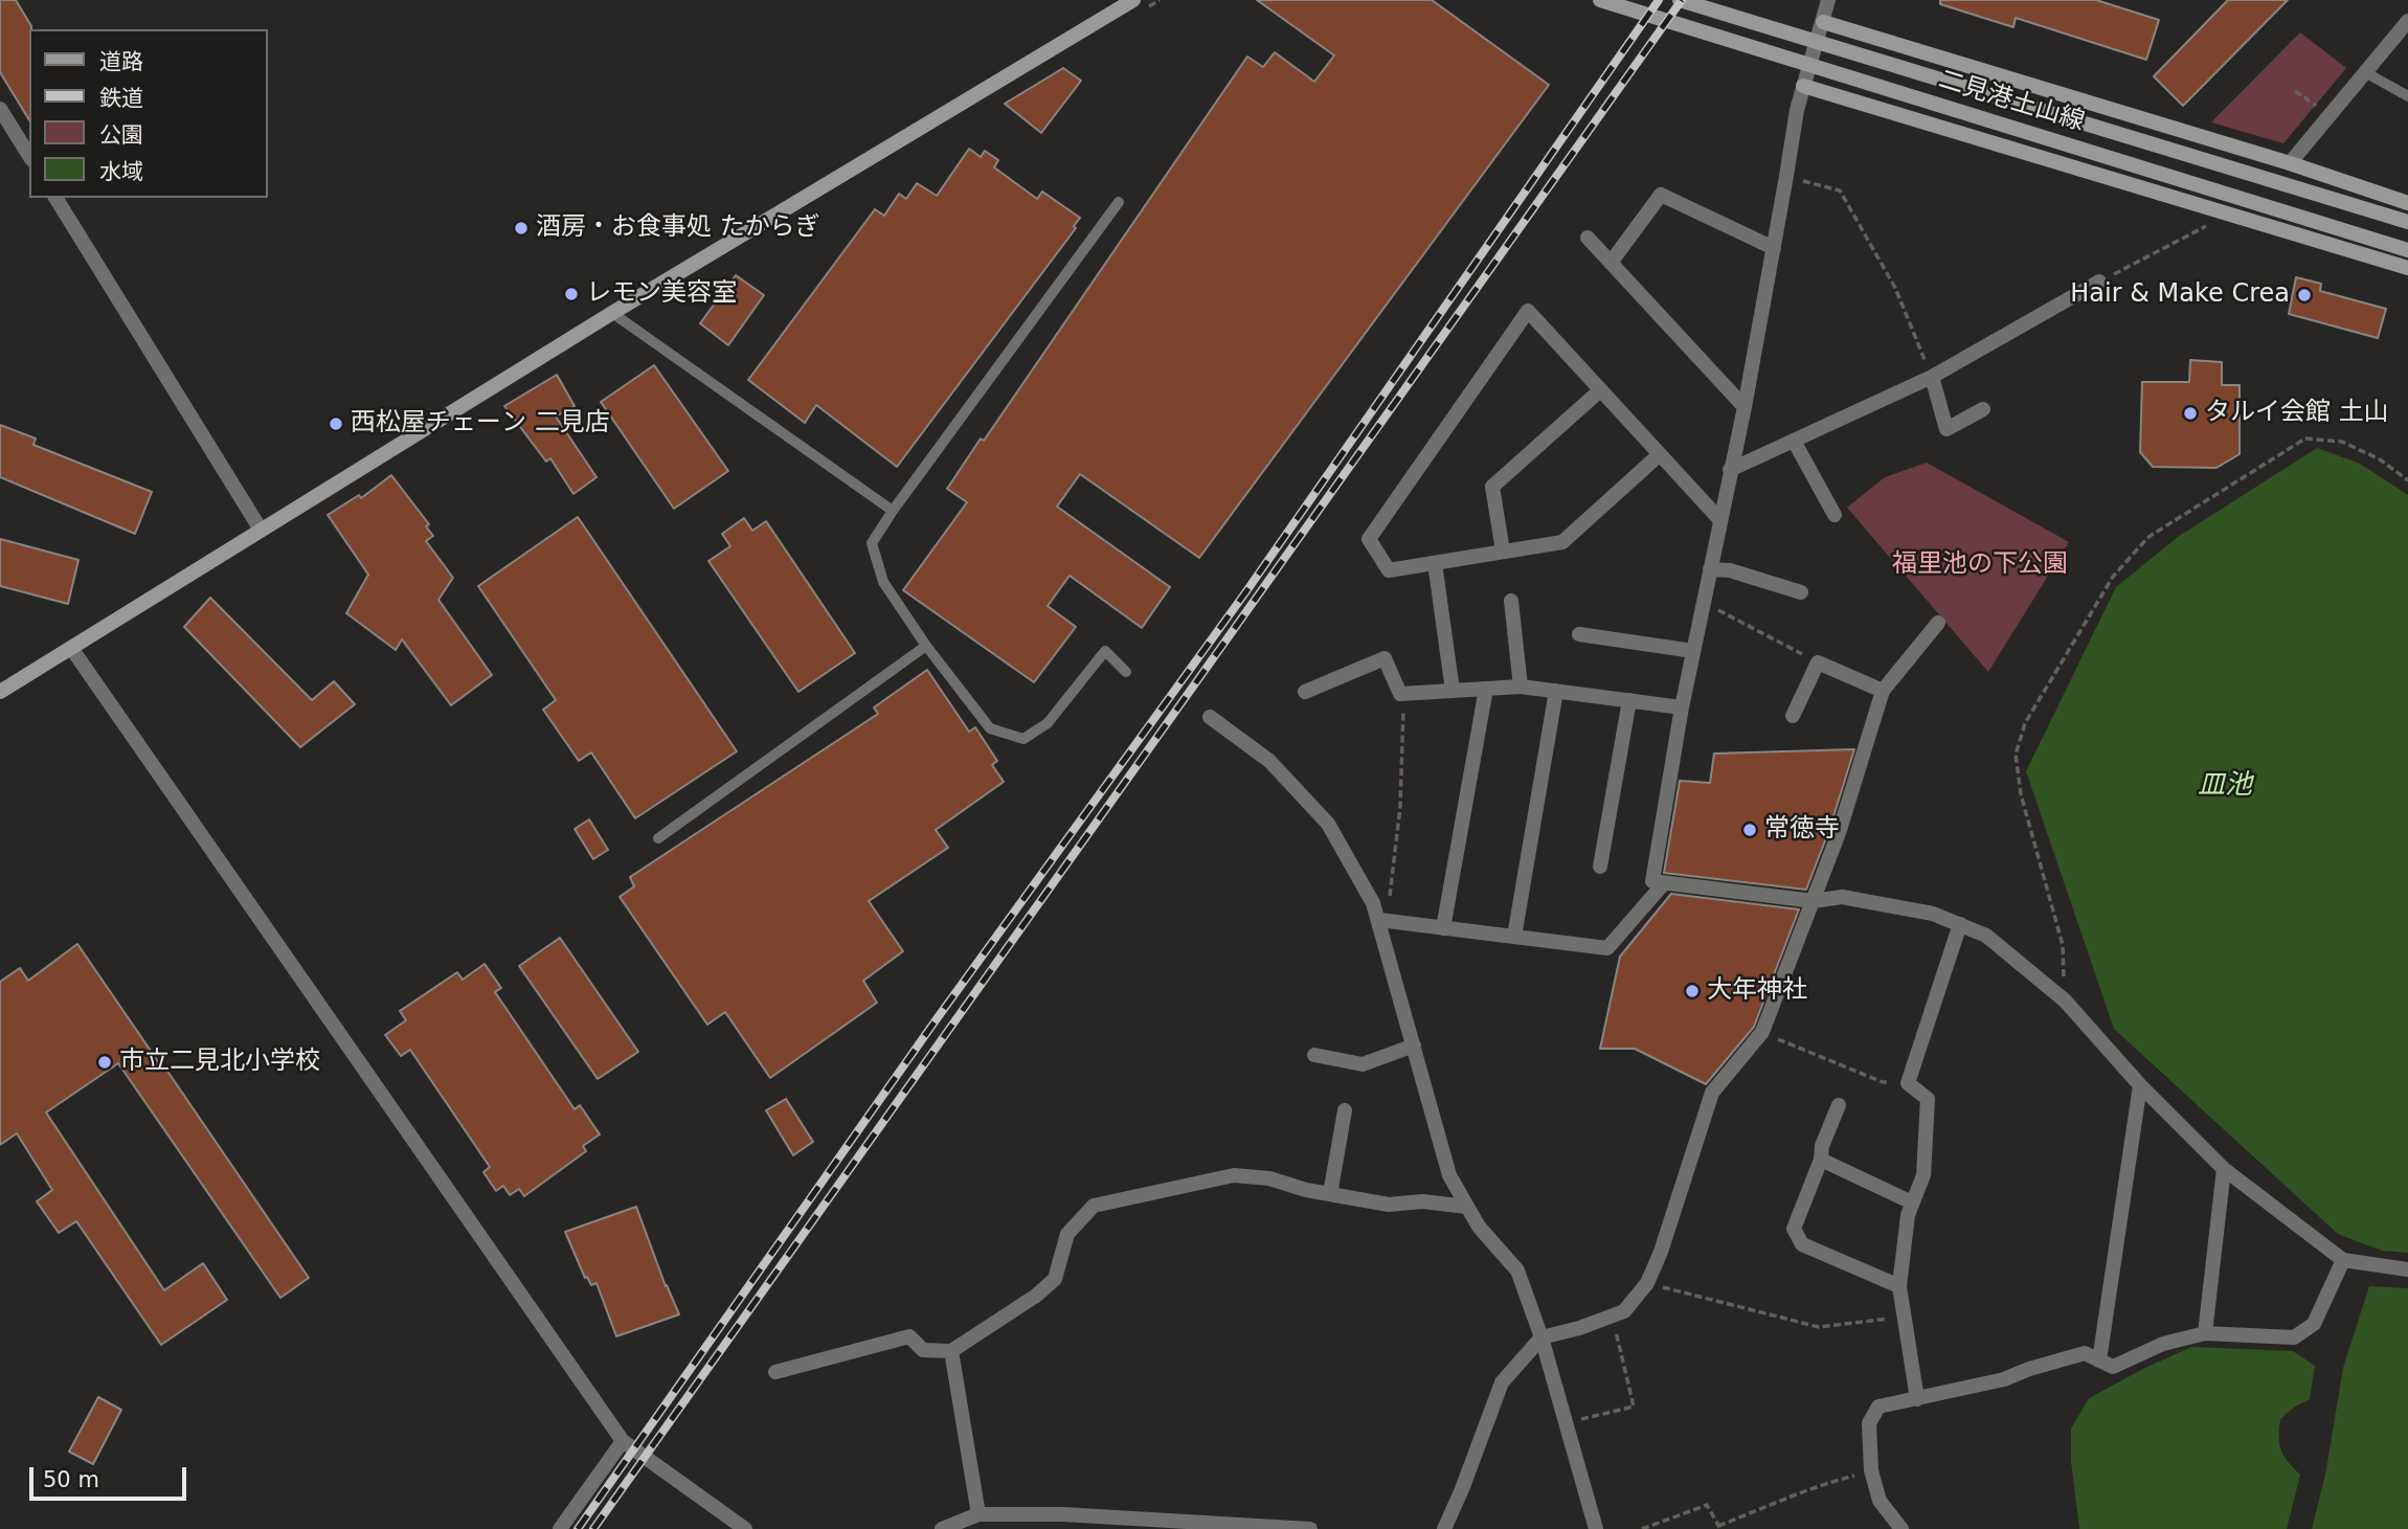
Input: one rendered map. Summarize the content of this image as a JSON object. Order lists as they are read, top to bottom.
{
  "streets": {
    "main road": ["二見港土山線"]
  },
  "water": ["皿池"],
  "parks": ["福里池の下公園"],
  "places": [
    "酒房・お食事処 たからぎ",
    "レモン美容室",
    "Hair & Make Crea",
    "タルイ会館 土山",
    "西松屋チェーン 二見店",
    "常徳寺",
    "大年神社",
    "市立二見北小学校"
  ],
  "legend": [
    "道路",
    "鉄道",
    "公園",
    "水域"
  ],
  "scale_bar": "50 m"
}
